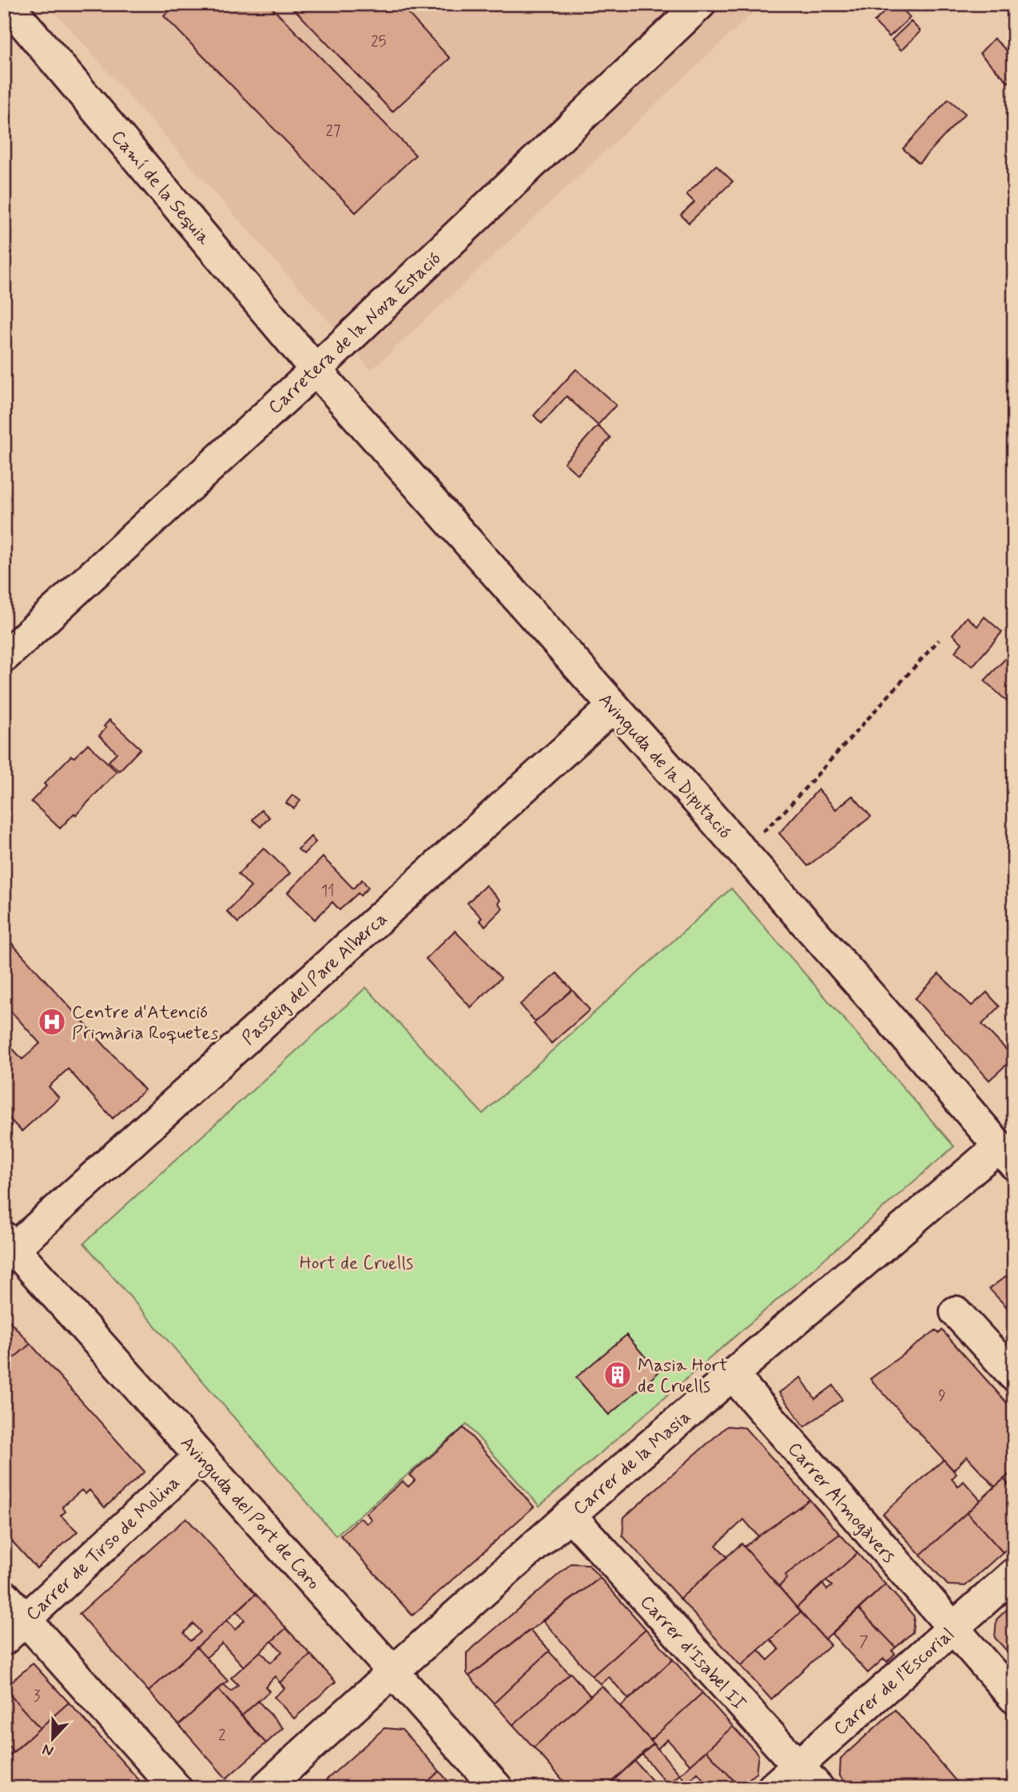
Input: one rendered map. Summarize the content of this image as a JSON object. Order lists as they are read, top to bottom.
{
  "streets": {
    "street": [
      "Camí de la Sequia",
      "Carretera de la Nova Estació",
      "Avinguda de la Diputació",
      "Passeig del Pare Alberca",
      "Carrer de la Masia",
      "Carrer Almogàvers",
      "Avinguda del Port de Caro",
      "Carrer de Tirso de Molina",
      "Carrer d'Isabel II",
      "Carrer de l'Escorial"
    ]
  },
  "crossings": [
    ["Camí de la Sequia", "Carretera de la Nova Estació"],
    ["Camí de la Sequia", "Avinguda de la Diputació"],
    ["Carretera de la Nova Estació", "Avinguda de la Diputació"],
    ["Avinguda de la Diputació", "Passeig del Pare Alberca"],
    ["Avinguda de la Diputació", "Carrer de la Masia"],
    ["Passeig del Pare Alberca", "Avinguda del Port de Caro"],
    ["Carrer de la Masia", "Carrer Almogàvers"],
    ["Carrer de la Masia", "Avinguda del Port de Caro"],
    ["Carrer de la Masia", "Carrer d'Isabel II"],
    ["Carrer Almogàvers", "Carrer de l'Escorial"],
    ["Avinguda del Port de Caro", "Carrer de Tirso de Molina"],
    ["Carrer d'Isabel II", "Carrer de l'Escorial"]
  ],
  "parks": ["Hort de Cruells"],
  "places": {
    "hospital": ["Centre d'Atenció Primària Roquetes"],
    "building": ["Masia Hort de Cruells"]
  },
  "house_numbers": [
    "25",
    "27",
    "11",
    "9",
    "7",
    "3",
    "2"
  ],
  "north": "bottom"
}
